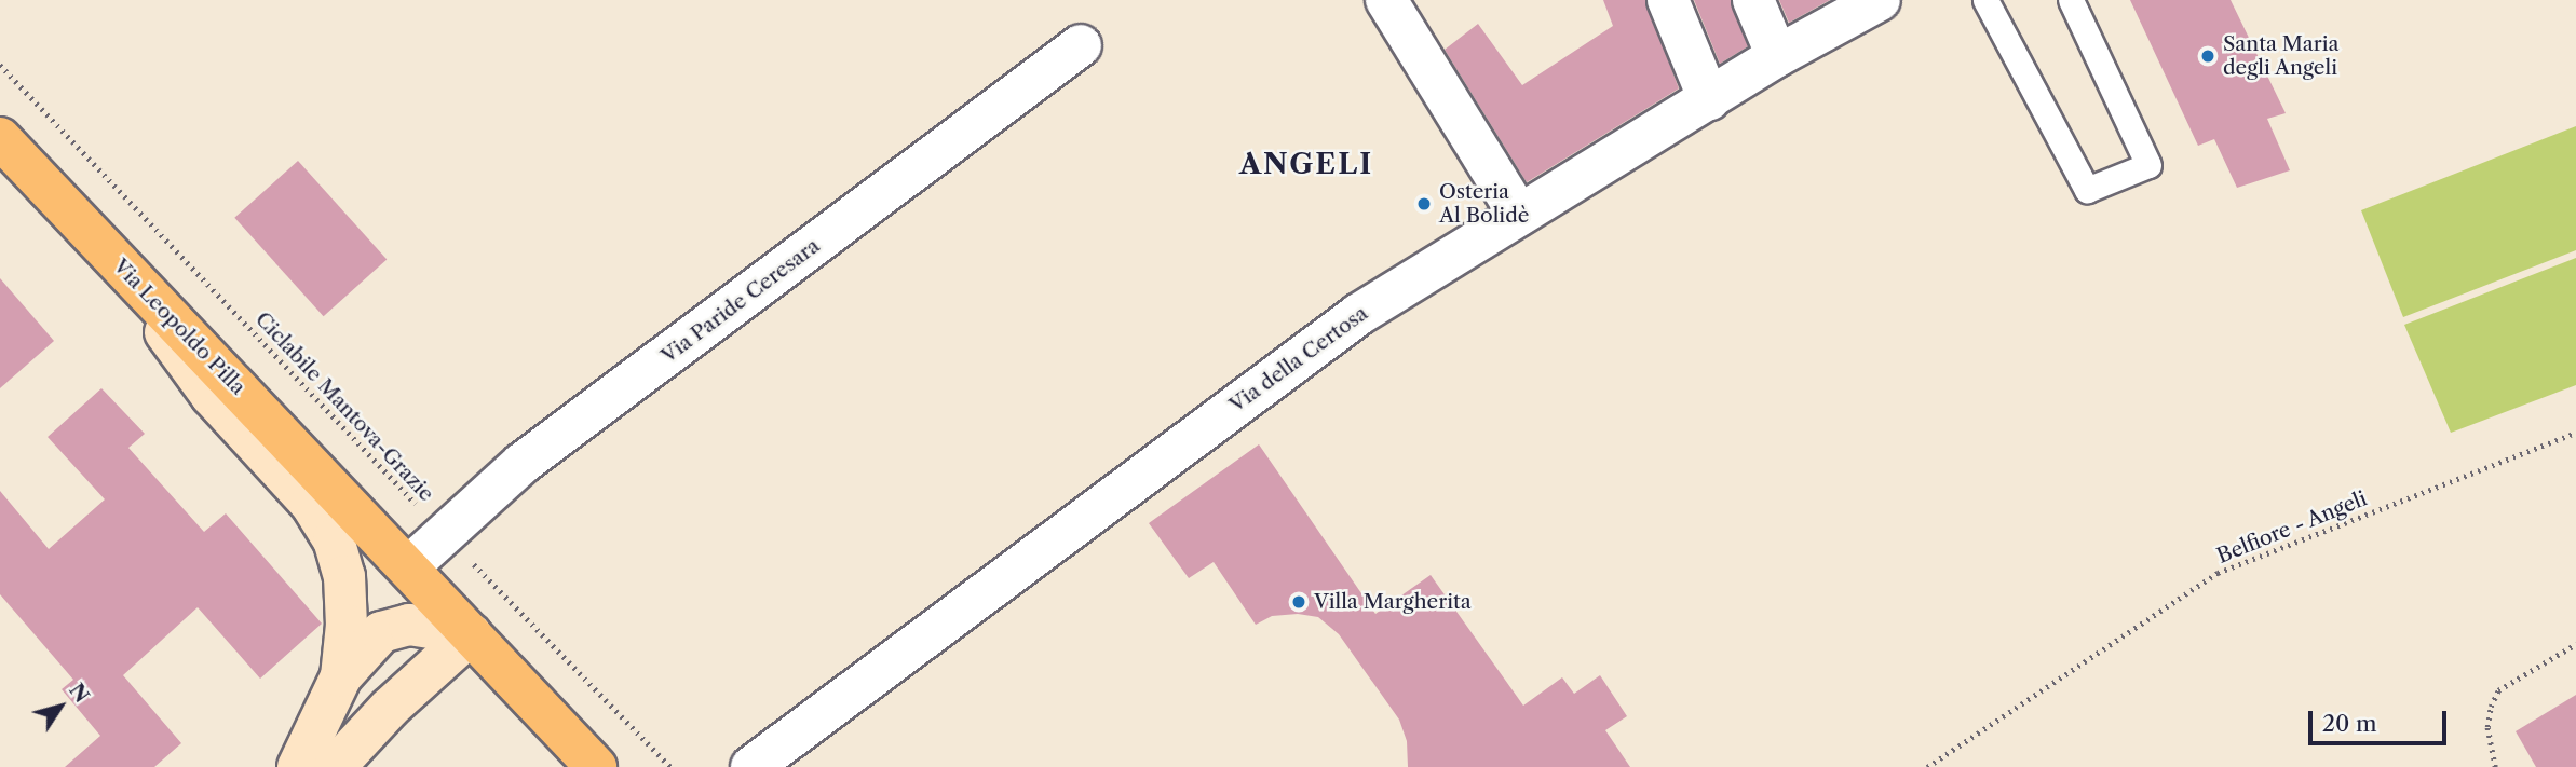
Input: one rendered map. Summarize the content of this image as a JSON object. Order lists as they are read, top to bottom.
{
  "streets": {
    "main road": ["Via Leopoldo Pilla"],
    "street": ["Via Paride Ceresara", "Via della Certosa"],
    "path": ["Ciclabile Mantova-Grazie", "Belfiore - Angeli"]
  },
  "crossings": [
    ["Via Paride Ceresara", "Via Leopoldo Pilla"],
    ["Via Paride Ceresara", "Ciclabile Mantova-Grazie"]
  ],
  "districts": ["ANGELI"],
  "places": ["Santa Maria degli Angeli", "Osteria Al Bolidè", "Villa Margherita"],
  "scale_bar": "20 m",
  "north": "top right"
}
